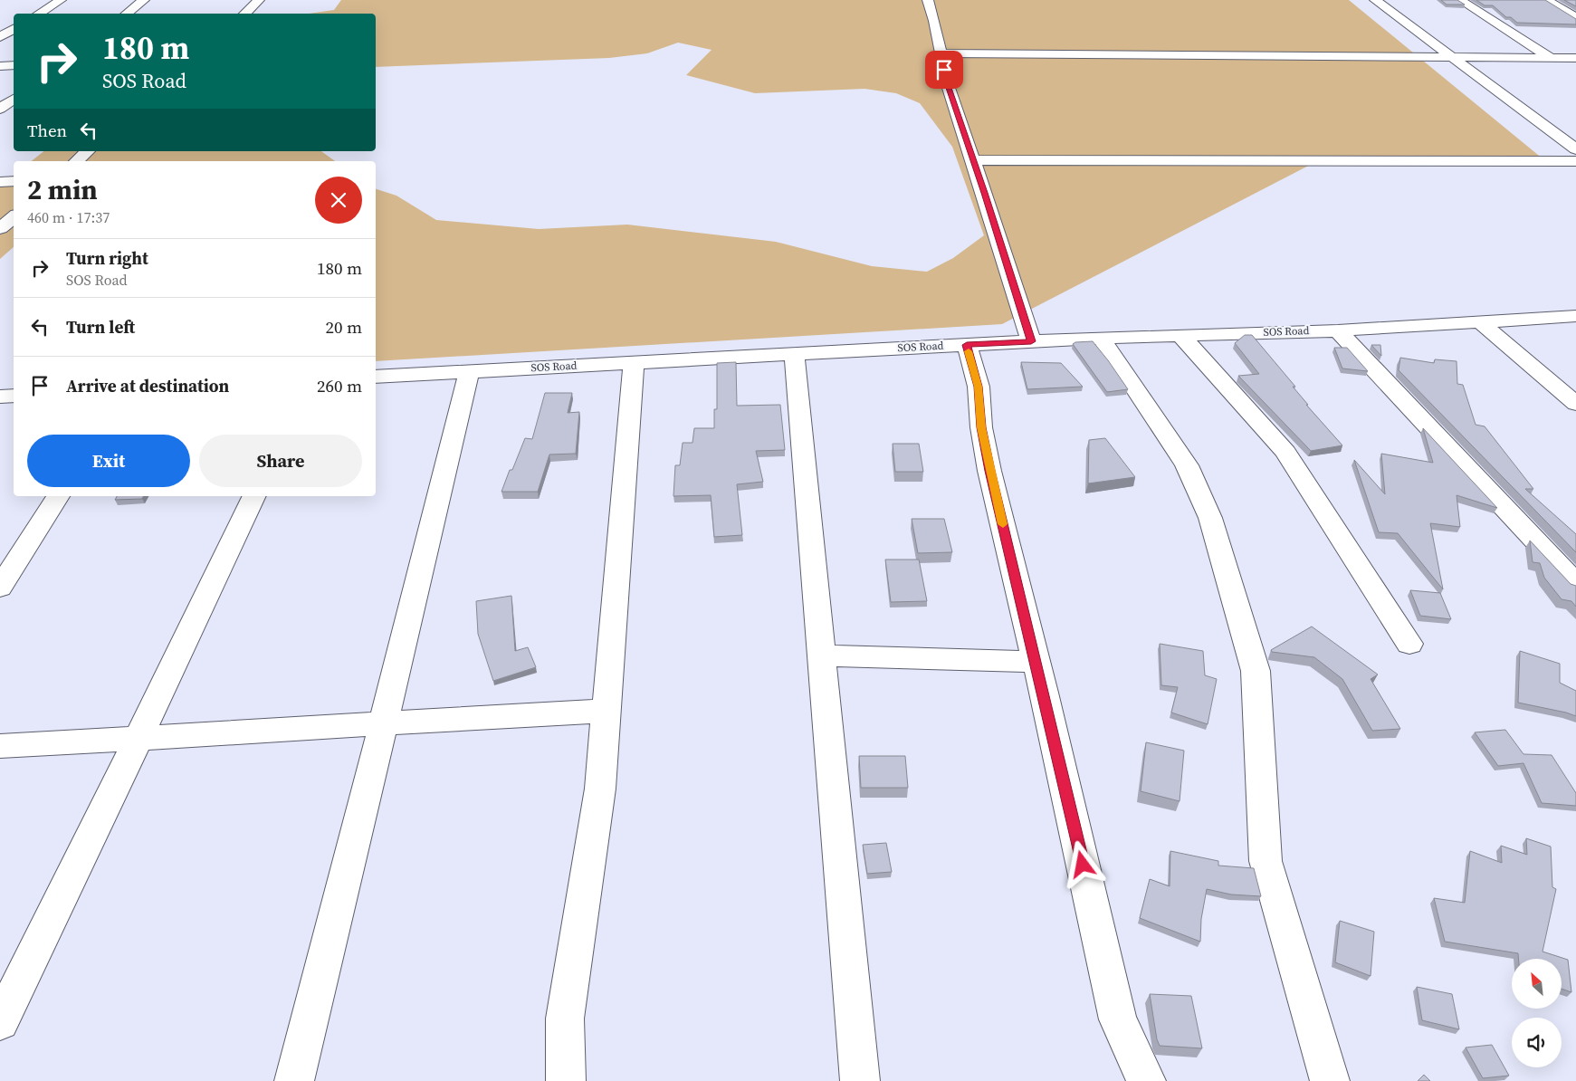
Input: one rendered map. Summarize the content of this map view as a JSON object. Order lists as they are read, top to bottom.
{
  "streets": {
    "street": ["SOS Road"]
  },
  "north": "top left",
  "page": {
    "turn": ["180 m", "SOS Road"],
    "then": "Then",
    "heading": ["2 min", "460 m · 17:37"],
    "list": [
      {
        "name": "Turn right",
        "note": "SOS Road",
        "value": "180 m"
      },
      {
        "name": "Turn left",
        "value": "20 m"
      },
      {
        "name": "Arrive at destination",
        "value": "260 m"
      }
    ],
    "buttons": ["Exit", "Share"]
  }
}
